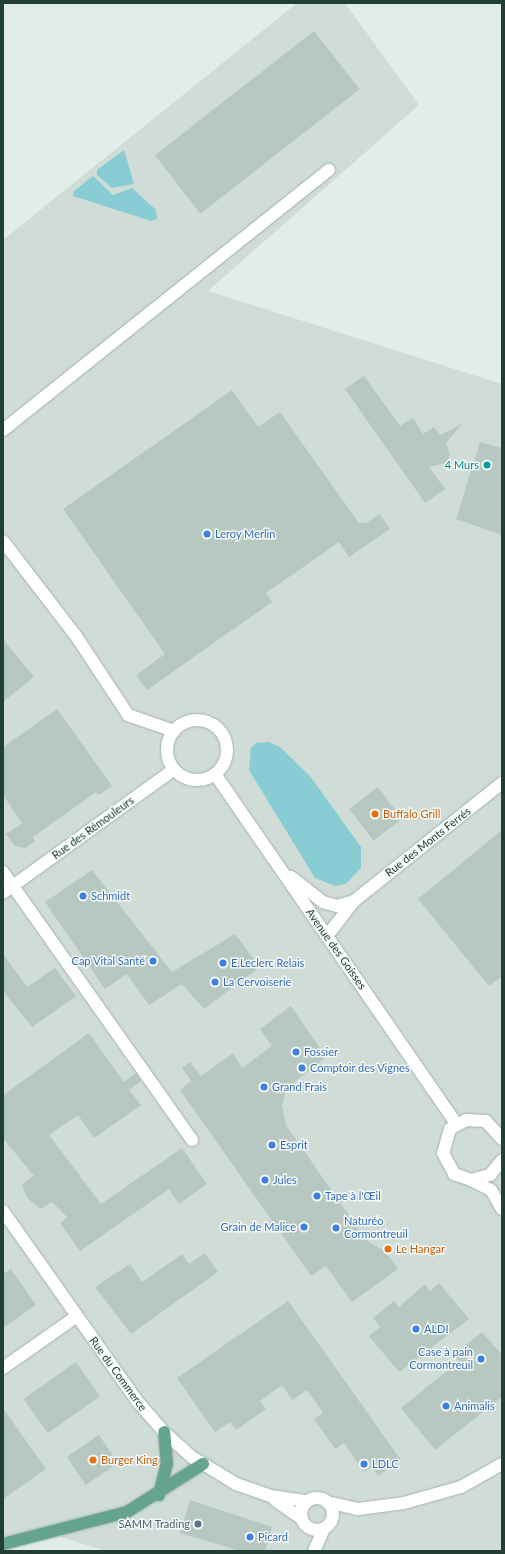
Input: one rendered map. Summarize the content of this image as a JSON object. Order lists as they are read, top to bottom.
{
  "streets": {
    "street": [
      "Rue des Rémouleurs",
      "Rue des Monts Ferrés",
      "Avenue des Goisses",
      "Rue du Commerce"
    ]
  },
  "crossings": [
    ["Rue des Rémouleurs", "Avenue des Goisses"],
    ["Rue des Monts Ferrés", "Avenue des Goisses"]
  ],
  "places": [
    "4 Murs",
    "Leroy Merlin",
    "Buffalo Grill",
    "Schmidt",
    "Cap Vital Santé",
    "E.Leclerc Relais",
    "La Cervoiserie",
    "Fossier",
    "Comptoir des Vignes",
    "Grand Frais",
    "Esprit",
    "Jules",
    "Tape à l'Œil",
    "Grain de Malice",
    "Naturéo Cormontreuil",
    "Le Hangar",
    "ALDI",
    "Case à pain Cormontreuil",
    "Animalis",
    "Burger King",
    "LDLC",
    "SAMM Trading",
    "Picard"
  ]
}
